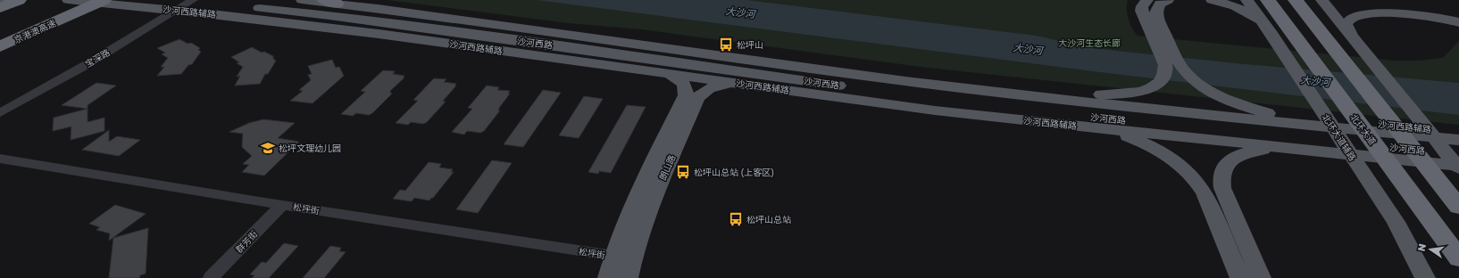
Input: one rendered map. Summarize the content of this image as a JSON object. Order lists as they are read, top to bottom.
{
  "streets": {
    "highway": ["京港澳高速", "北环大道"],
    "main road": [
      "沙河西路辅路",
      "沙河西路",
      "北环大道辅路",
      "朗山路"
    ],
    "street": ["宝深路", "松坪街", "群芳街"]
  },
  "crossings": [
    ["沙河西路辅路", "京港澳高速"],
    ["沙河西路辅路", "沙河西路"],
    ["沙河西路辅路", "宝深路"],
    ["沙河西路辅路", "朗山路"],
    ["沙河西路", "宝深路"],
    ["朗山路", "松坪街"],
    ["松坪街", "群芳街"]
  ],
  "water": ["大沙河"],
  "parks": ["大沙河生态长廊"],
  "places": {
    "bus stop": ["松坪山", "松坪山总站 (上客区)", "松坪山总站"],
    "school or university": ["松坪文理幼儿园"]
  },
  "north": "left"
}
